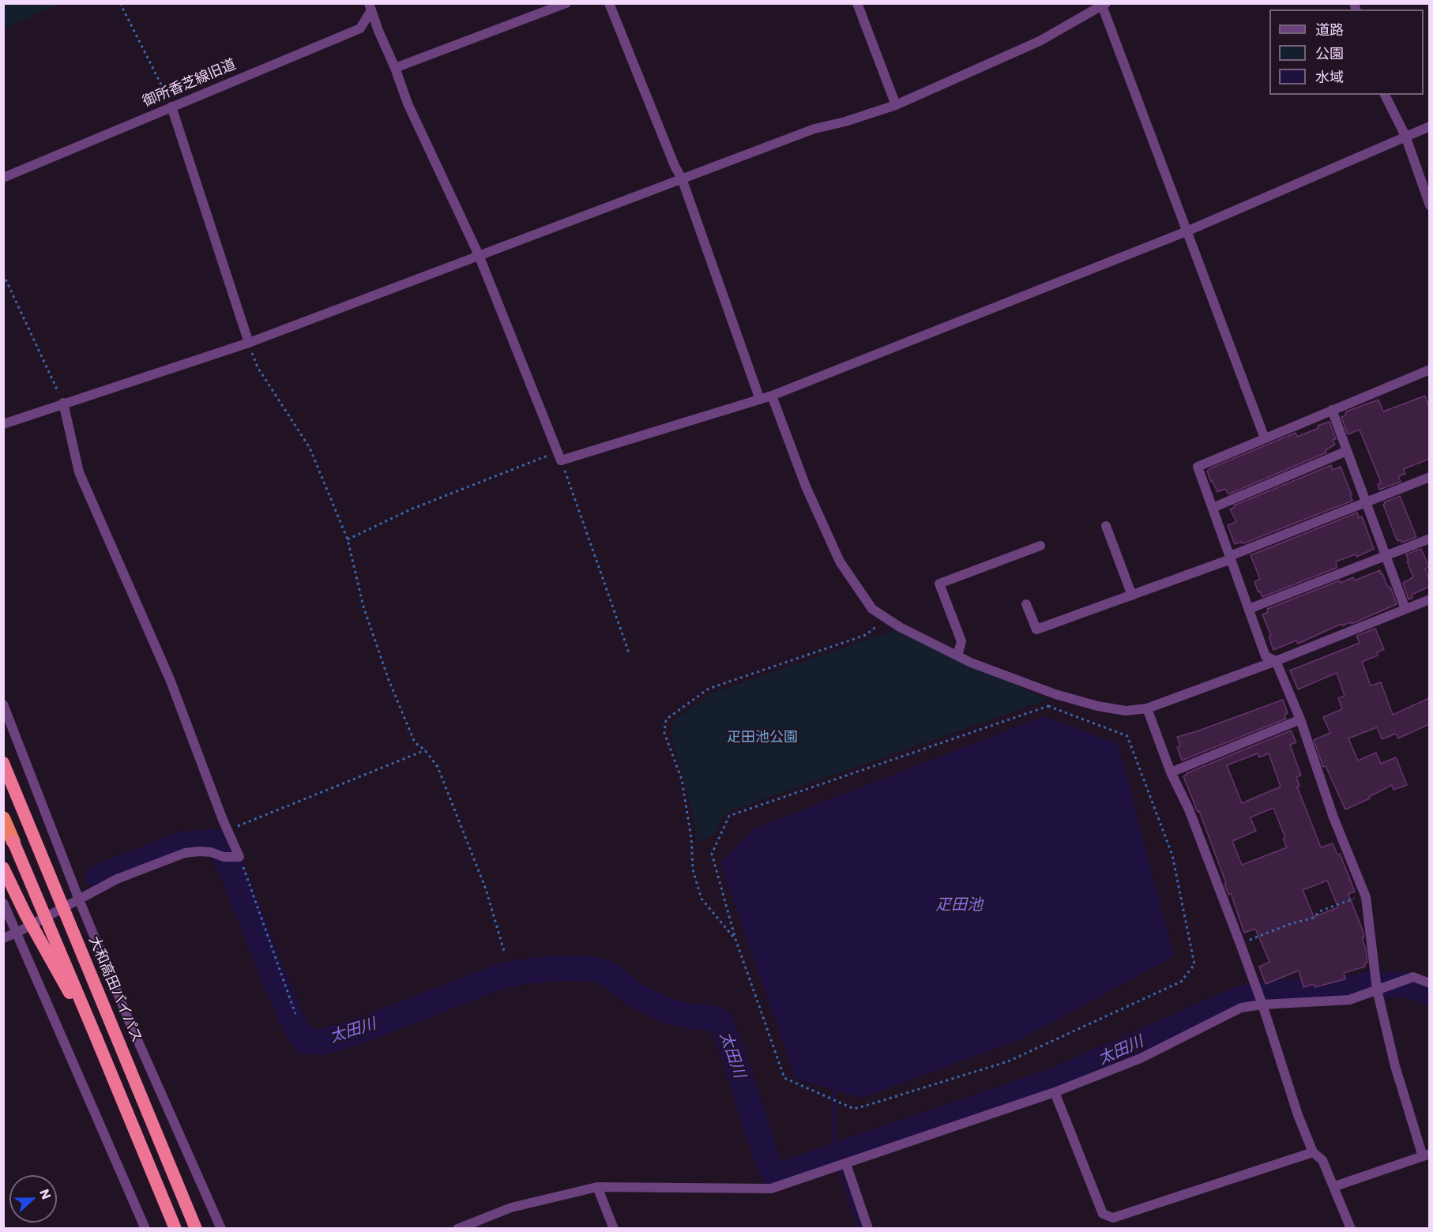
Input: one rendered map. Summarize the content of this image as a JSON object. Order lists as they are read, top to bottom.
{
  "streets": {
    "highway": ["大和高田バイパス"],
    "street": ["御所香芝線旧道"]
  },
  "water": ["疋田池", "太田川"],
  "parks": ["疋田池公園"],
  "legend": ["道路", "公園", "水域"],
  "north": "right"
}
